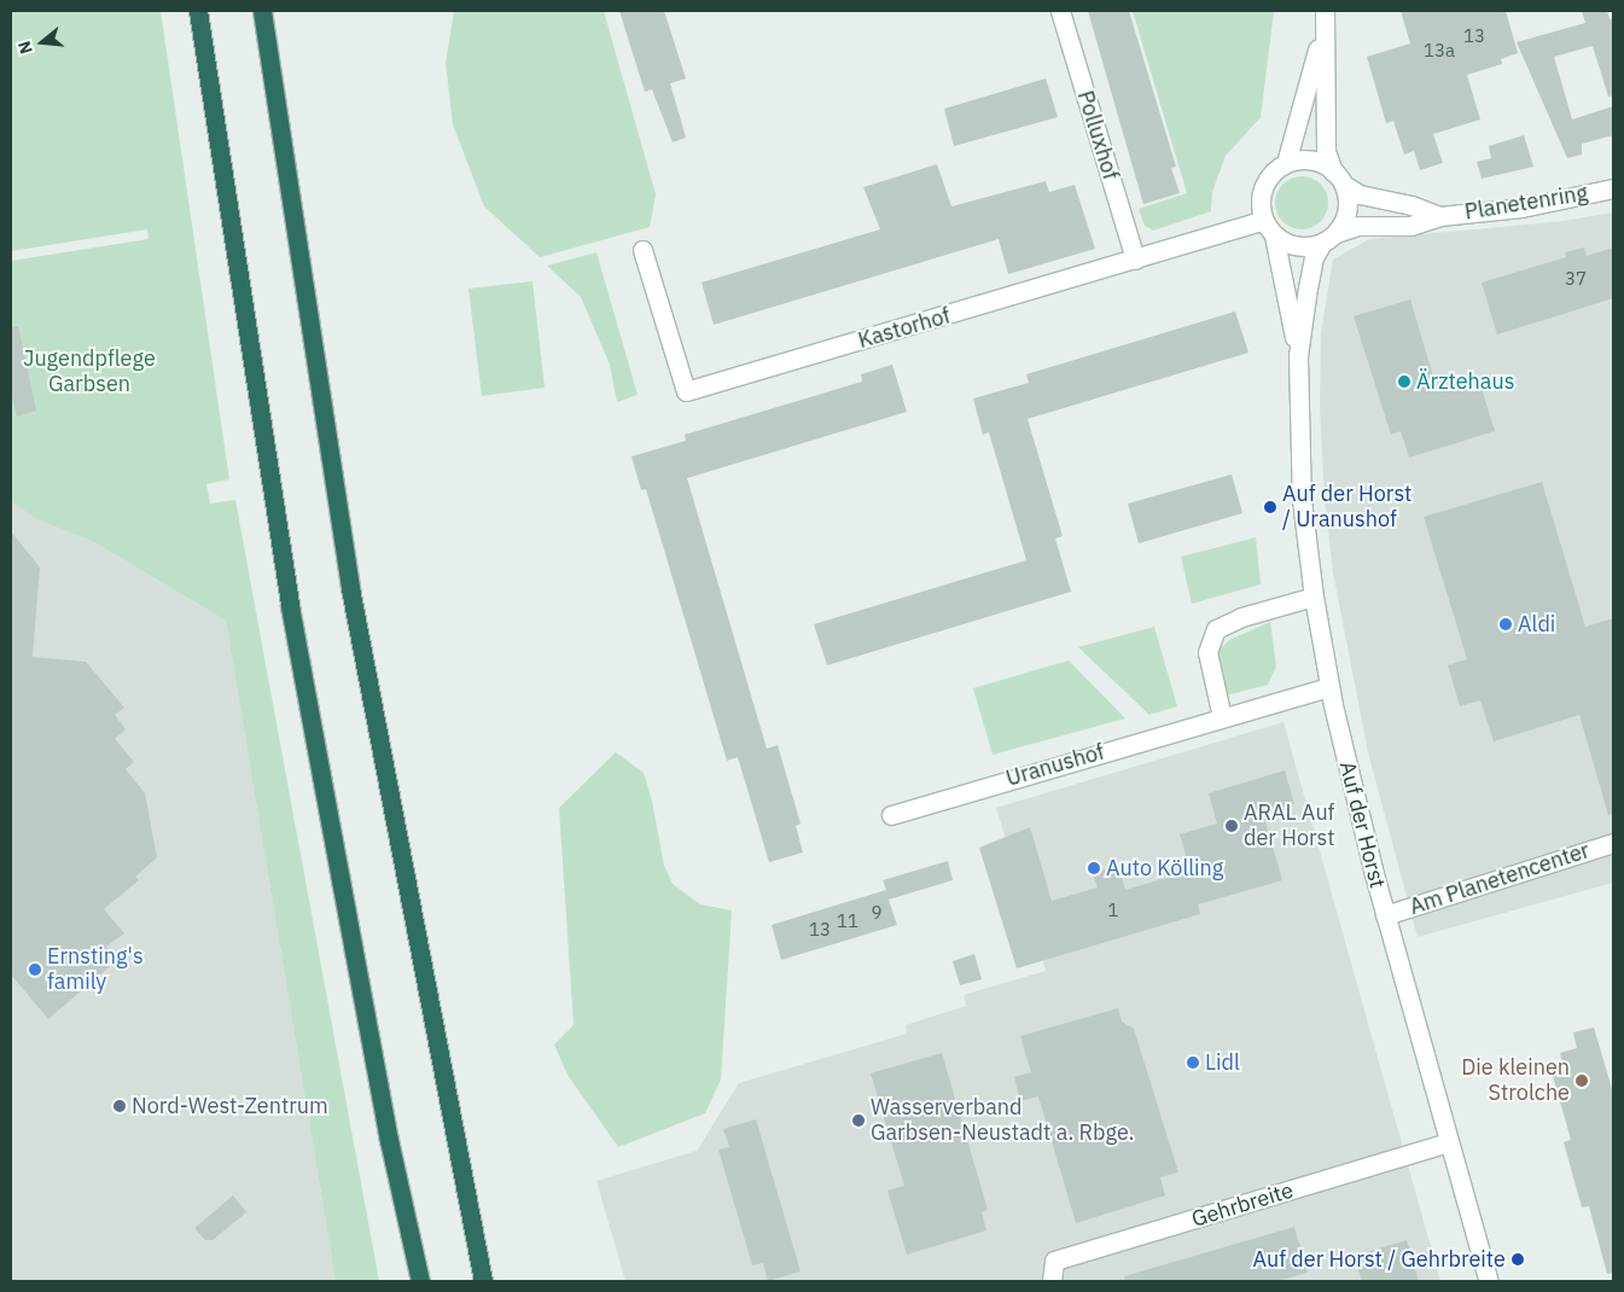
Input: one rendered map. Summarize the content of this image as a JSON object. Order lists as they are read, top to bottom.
{
  "streets": {
    "street": [
      "Polluxhof",
      "Planetenring",
      "Kastorhof",
      "Uranushof",
      "Auf der Horst",
      "Am Planetencenter",
      "Gehrbreite"
    ]
  },
  "crossings": [
    ["Polluxhof", "Kastorhof"],
    ["Planetenring", "Kastorhof"],
    ["Planetenring", "Auf der Horst"],
    ["Kastorhof", "Auf der Horst"],
    ["Uranushof", "Auf der Horst"],
    ["Auf der Horst", "Am Planetencenter"],
    ["Auf der Horst", "Gehrbreite"]
  ],
  "parks": ["Jugendpflege Garbsen"],
  "places": [
    "Ärztehaus",
    "Auf der Horst / Uranushof",
    "Aldi",
    "ARAL Auf der Horst",
    "Auto Kölling",
    "Ernsting's family",
    "Lidl",
    "Die kleinen Strolche",
    "Nord-West-Zentrum",
    "Wasserverband Garbsen-Neustadt a. Rbge.",
    "Auf der Horst / Gehrbreite"
  ],
  "house_numbers": [
    "13",
    "13a",
    "37",
    "1",
    "9",
    "11",
    "13"
  ],
  "north": "left"
}
